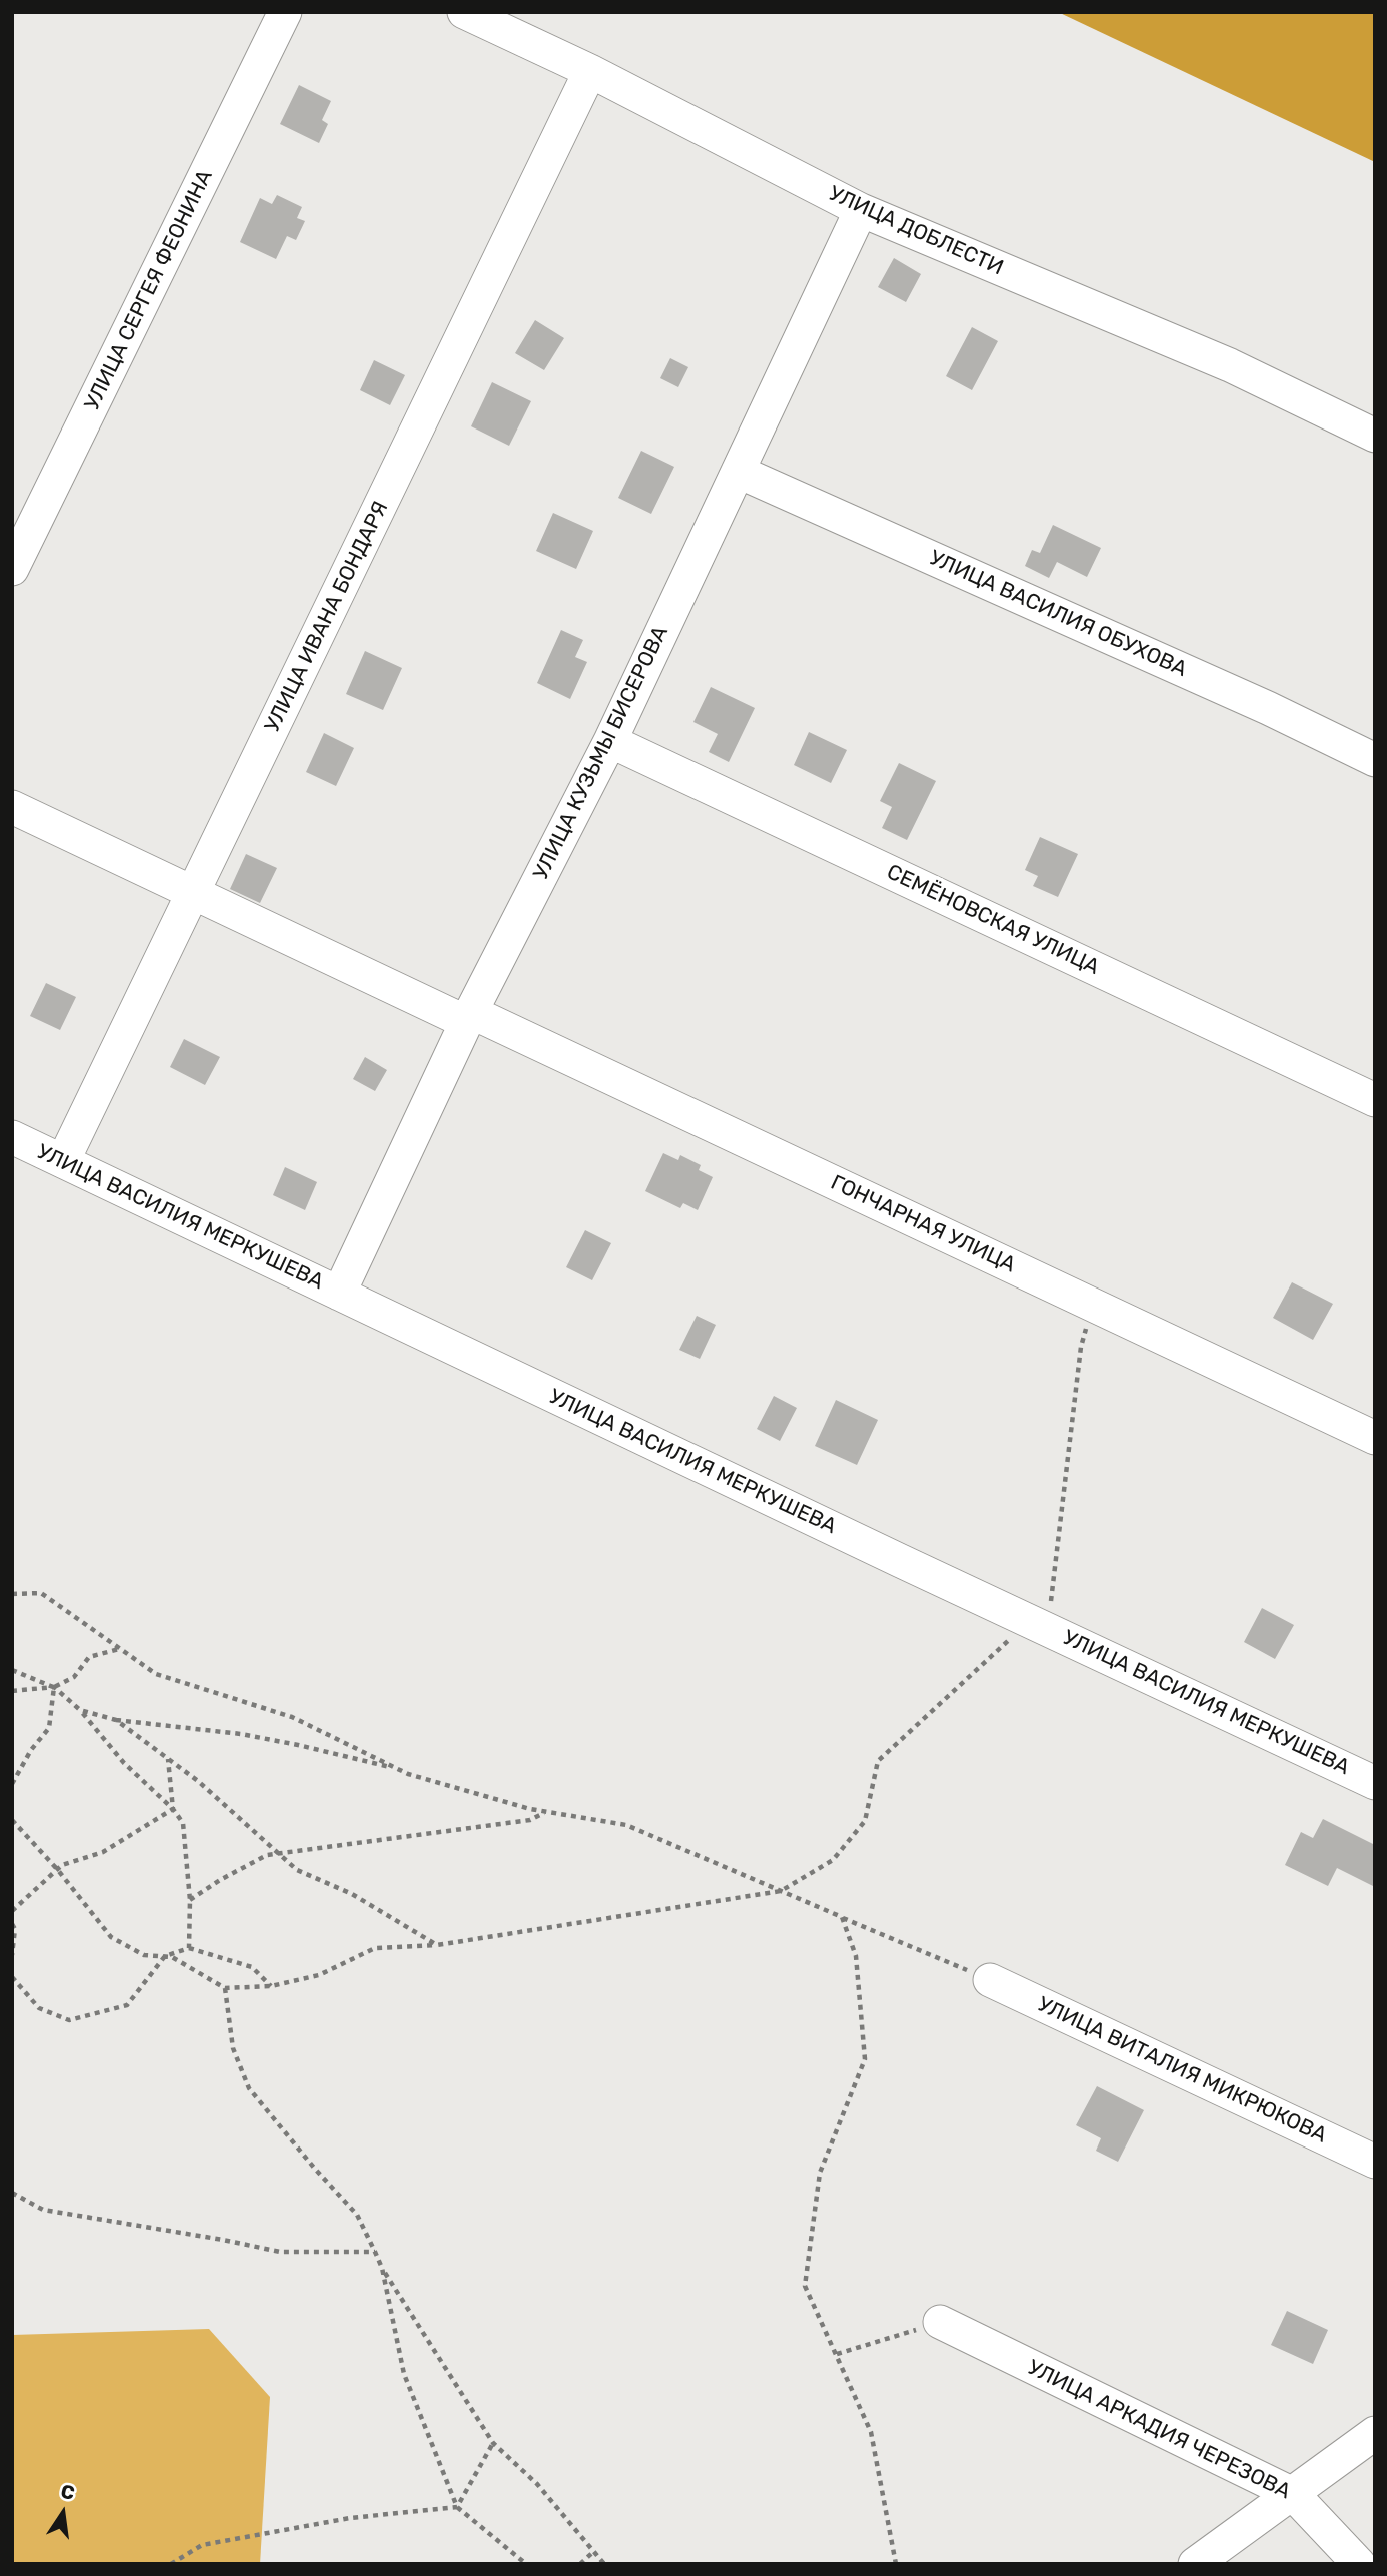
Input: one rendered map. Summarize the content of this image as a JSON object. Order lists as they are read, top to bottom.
{
  "streets": {
    "street": [
      "УЛИЦА ДОБЛЕСТИ",
      "УЛИЦА СЕРГЕЯ ФЕОНИНА",
      "УЛИЦА ВАСИЛИЯ ОБУХОВА",
      "УЛИЦА ИВАНА БОНДАРЯ",
      "УЛИЦА КУЗЬМЫ БИСЕРОВА",
      "СЕМЁНОВСКАЯ УЛИЦА",
      "УЛИЦА ВАСИЛИЯ МЕРКУШЕВА",
      "ГОНЧАРНАЯ УЛИЦА",
      "УЛИЦА ВИТАЛИЯ МИКРЮКОВА",
      "УЛИЦА АРКАДИЯ ЧЕРЕЗОВА"
    ]
  },
  "crossings": [
    ["УЛИЦА ДОБЛЕСТИ", "УЛИЦА ИВАНА БОНДАРЯ"],
    ["УЛИЦА ДОБЛЕСТИ", "УЛИЦА КУЗЬМЫ БИСЕРОВА"],
    ["УЛИЦА ВАСИЛИЯ ОБУХОВА", "УЛИЦА КУЗЬМЫ БИСЕРОВА"],
    ["УЛИЦА ИВАНА БОНДАРЯ", "УЛИЦА ВАСИЛИЯ МЕРКУШЕВА"],
    ["УЛИЦА ИВАНА БОНДАРЯ", "ГОНЧАРНАЯ УЛИЦА"],
    ["УЛИЦА КУЗЬМЫ БИСЕРОВА", "СЕМЁНОВСКАЯ УЛИЦА"],
    ["УЛИЦА КУЗЬМЫ БИСЕРОВА", "УЛИЦА ВАСИЛИЯ МЕРКУШЕВА"],
    ["УЛИЦА КУЗЬМЫ БИСЕРОВА", "ГОНЧАРНАЯ УЛИЦА"]
  ],
  "north": "top"
}
